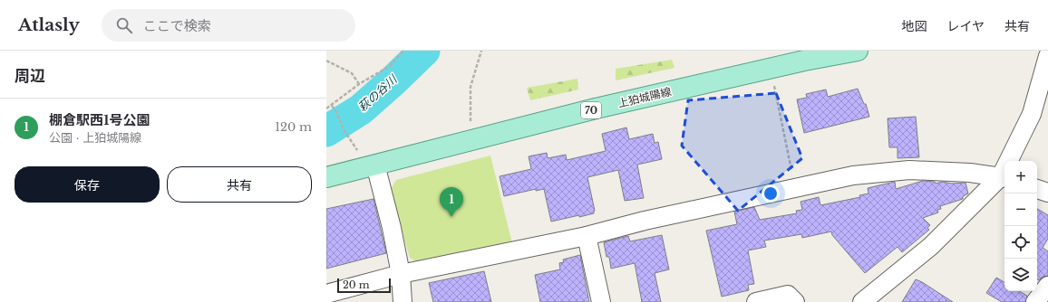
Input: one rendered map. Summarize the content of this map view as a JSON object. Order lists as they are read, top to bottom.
{
  "streets": {
    "main road": ["上狛城陽線", "70"]
  },
  "water": ["萩の谷川"],
  "scale_bar": "20 m",
  "page": {
    "header": "Atlasly",
    "search": "ここで検索",
    "nav": ["地図", "レイヤ", "共有"],
    "heading": "周辺",
    "list": [
      {
        "mark": "1",
        "name": "棚倉駅西1号公園",
        "note": "公園 · 上狛城陽線",
        "value": "120 m"
      }
    ],
    "buttons": ["保存", "共有"],
    "map_buttons": ["+", "−"],
    "pins": "1",
    "scale": "20 m"
  }
}
